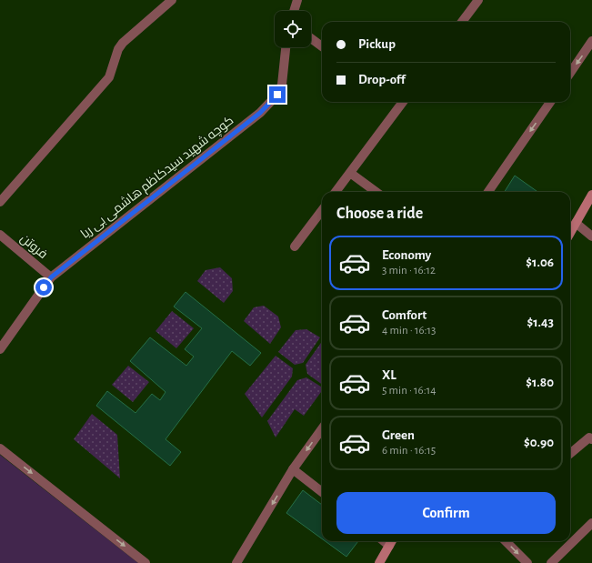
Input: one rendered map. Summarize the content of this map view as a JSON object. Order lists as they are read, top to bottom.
{
  "streets": {
    "street": ["کوچه شهید سیدکاظم هاشمی بی ریا", "فروتن"]
  },
  "crossings": [
    ["کوچه شهید سیدکاظم هاشمی بی ریا", "فروتن"]
  ],
  "page": {
    "banner": ["Pickup", "Drop-off"],
    "heading": "Choose a ride",
    "list": [
      {
        "name": "Economy",
        "note": "3 min · 16:12",
        "value": "$1.06"
      },
      {
        "name": "Comfort",
        "note": "4 min · 16:13",
        "value": "$1.43"
      },
      {
        "name": "XL",
        "note": "5 min · 16:14",
        "value": "$1.80"
      },
      {
        "name": "Green",
        "note": "6 min · 16:15",
        "value": "$0.90"
      }
    ],
    "buttons": "Confirm"
  }
}
